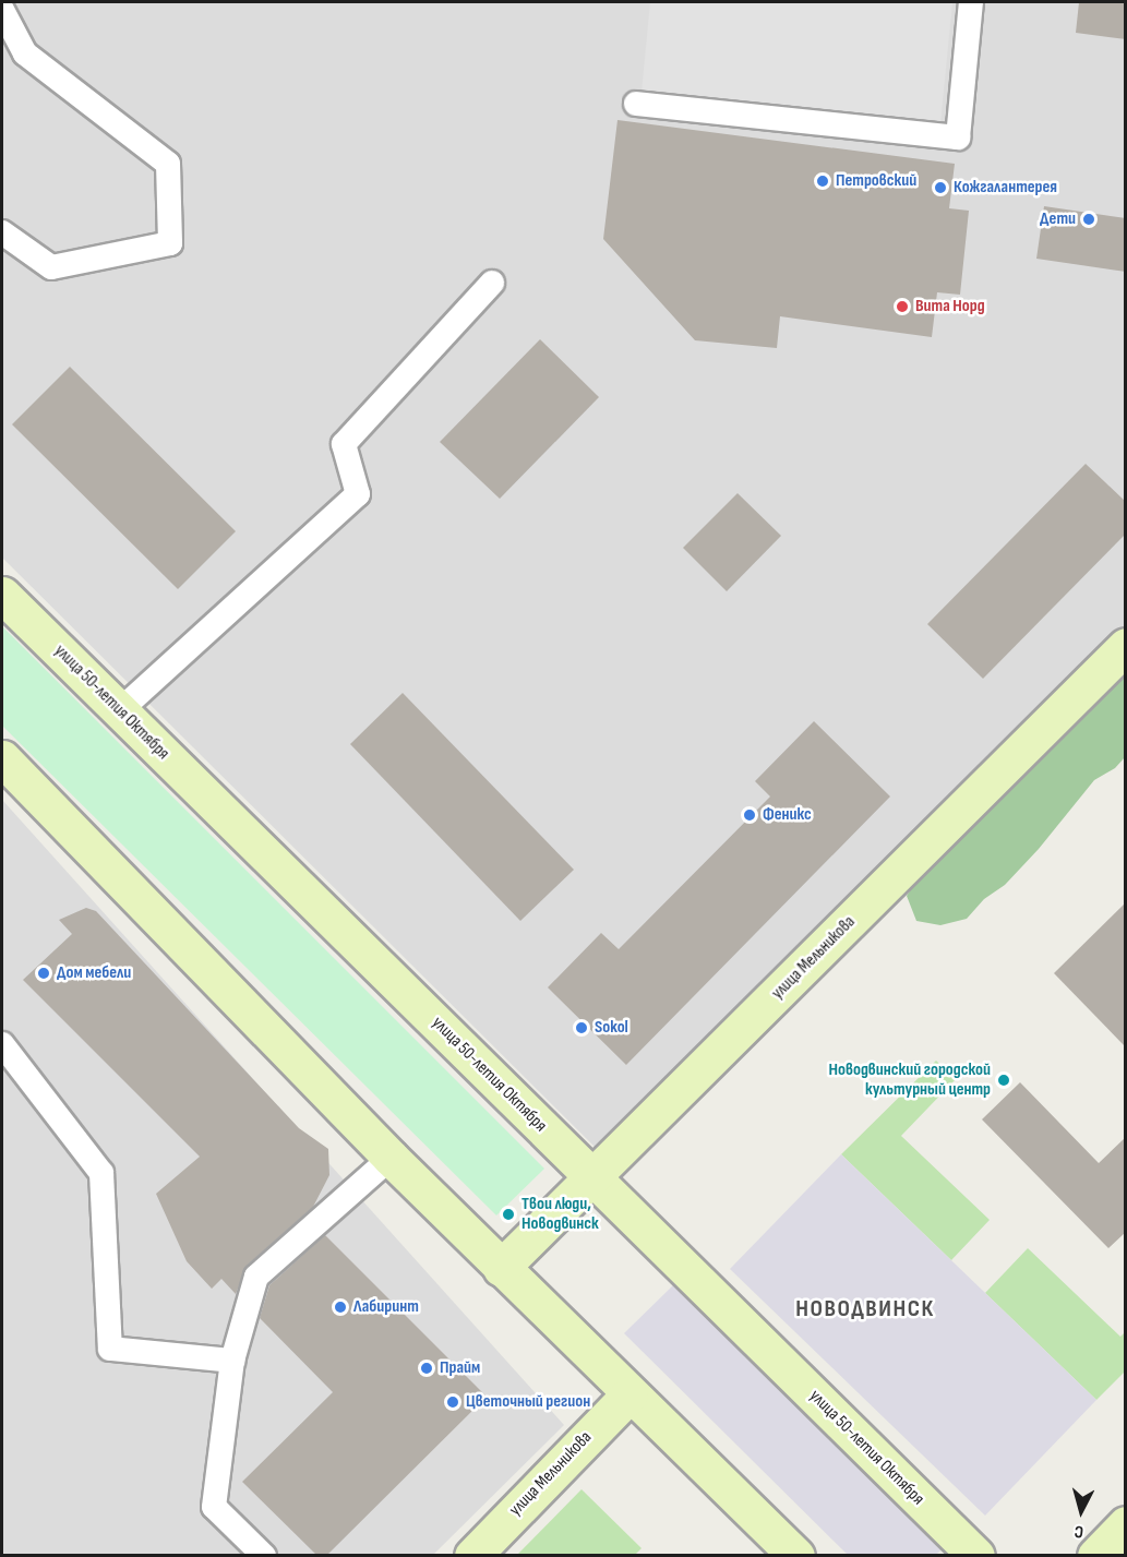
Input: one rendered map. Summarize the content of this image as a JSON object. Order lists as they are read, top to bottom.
{
  "streets": {
    "main road": ["улица 50-летия Октября", "улица Мельникова"]
  },
  "crossings": [
    ["улица 50-летия Октября", "улица Мельникова"]
  ],
  "districts": ["НОВОДВИНСК"],
  "places": [
    "Петровский",
    "Кожгалантерея",
    "Дети",
    "Вита Норд",
    "Феникс",
    "Дом мебели",
    "Sokol",
    "Новодвинский городской культурный центр",
    "Твои люди, Новодвинск",
    "Лабиринт",
    "Прайм",
    "Цветочный регион"
  ],
  "north": "bottom"
}
